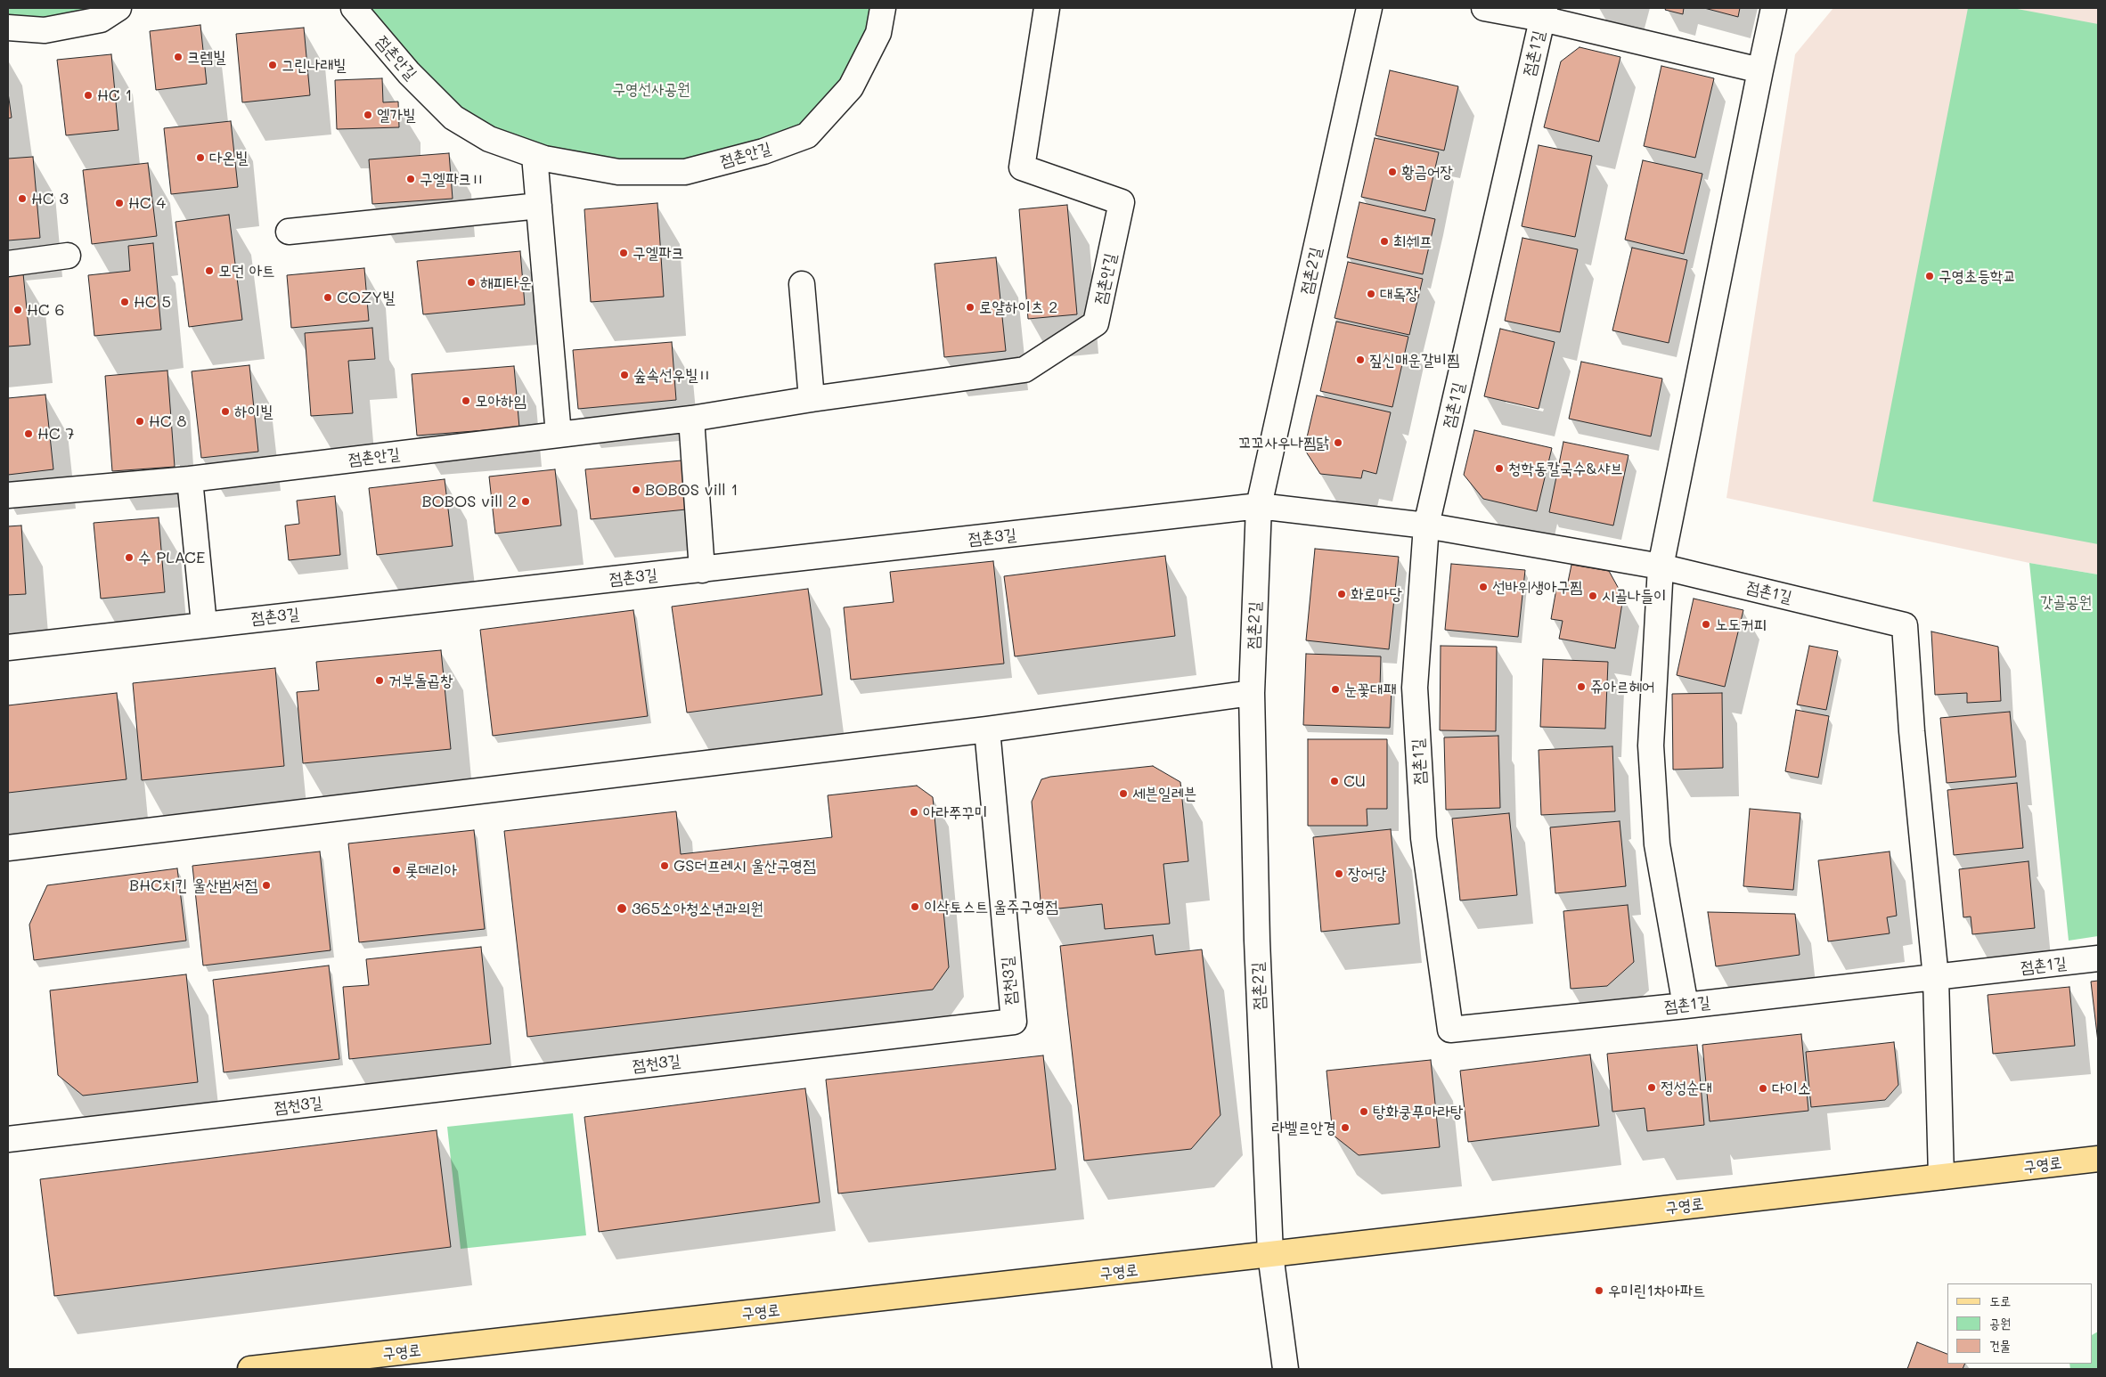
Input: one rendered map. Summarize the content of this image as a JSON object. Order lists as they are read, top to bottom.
{
  "streets": {
    "main road": ["구영로"],
    "street": [
      "점촌1길",
      "점촌안길",
      "점촌2길",
      "점촌3길",
      "점천3길"
    ]
  },
  "crossings": [
    ["점촌1길", "점촌3길"],
    ["점촌1길", "구영로"],
    ["점촌2길", "점촌3길"],
    ["점촌2길", "구영로"]
  ],
  "parks": ["구영선사공원", "갓골공원"],
  "places": [
    "크렘빌",
    "그린나래빌",
    "HC 1",
    "엘가빌",
    "다온빌",
    "황금어장",
    "구엘파크Ⅱ",
    "HC 3",
    "HC 4",
    "최쉐프",
    "구엘파크",
    "모던 아트",
    "구영초등학교",
    "해피타운",
    "대독장",
    "COZY빌",
    "HC 5",
    "로얄하이츠 2",
    "HC 6",
    "짚신매운갈비찜",
    "숲속선우빌Ⅱ",
    "모아하임",
    "하이빌",
    "HC 8",
    "HC 7",
    "꼬꼬사우나찜닭",
    "청학동칼국수&샤브",
    "BOBOS vill 1",
    "BOBOS vill 2",
    "수 PLACE",
    "선바위생아구찜",
    "화로마당",
    "시골나들이",
    "노도커피",
    "거부돌곱창",
    "쥬아르헤어",
    "눈꽃대패",
    "CU",
    "세븐일레븐",
    "아라쭈꾸미",
    "GS더프레시 울산구영점",
    "롯데리아",
    "장어당",
    "BHC치킨 울산범서점",
    "이삭토스트 울주구영점",
    "365소아청소년과의원",
    "정성순대",
    "다이소",
    "탕화쿵푸마라탕",
    "라벨르안경",
    "우미린1차아파트"
  ],
  "legend": ["도로", "공원", "건물"]
}
